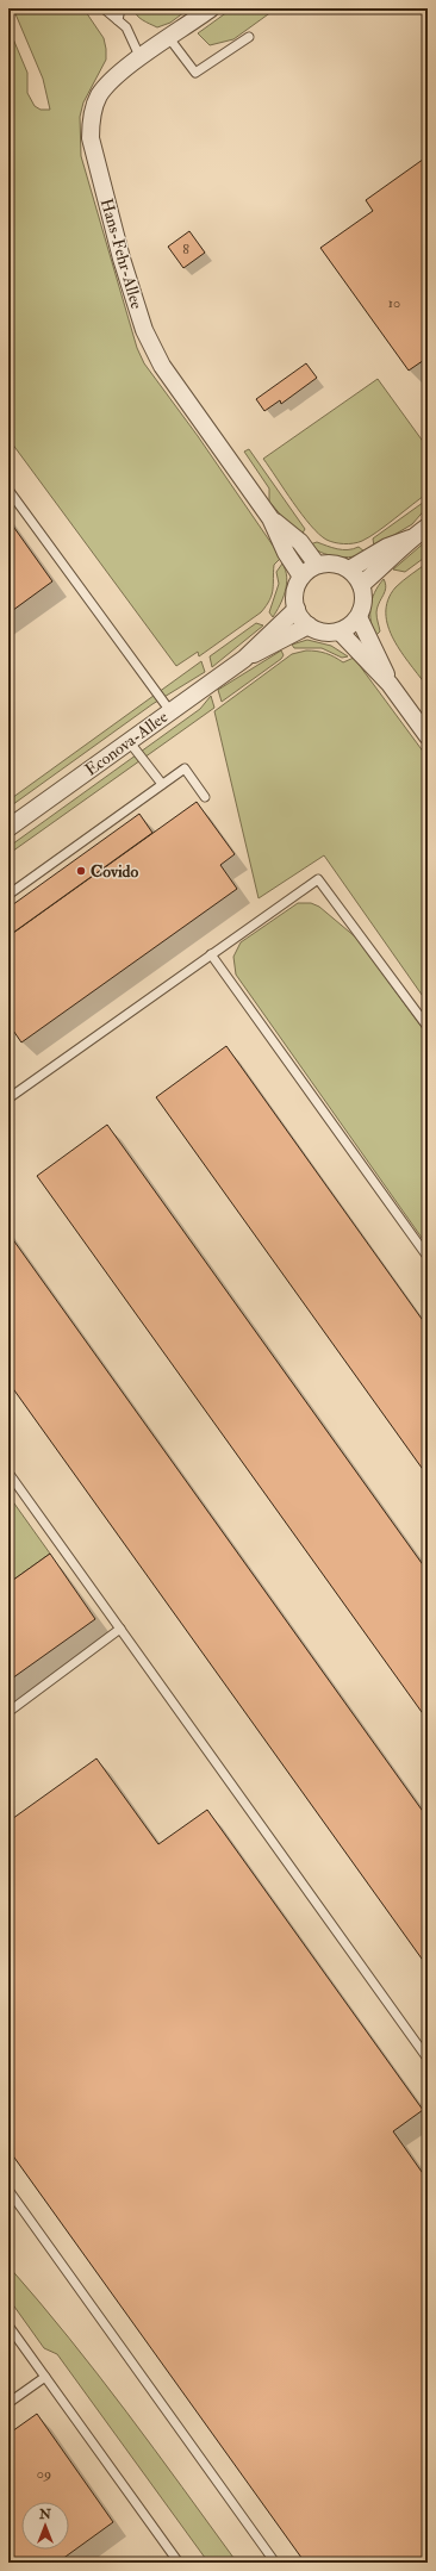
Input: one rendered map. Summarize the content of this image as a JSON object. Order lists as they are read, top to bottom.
{
  "streets": {
    "street": ["Hans-Fehr-Allee", "Econova-Allee"]
  },
  "crossings": [
    ["Hans-Fehr-Allee", "Econova-Allee"]
  ],
  "places": ["Covido"],
  "house_numbers": ["8", "10", "09"],
  "north": "top"
}
